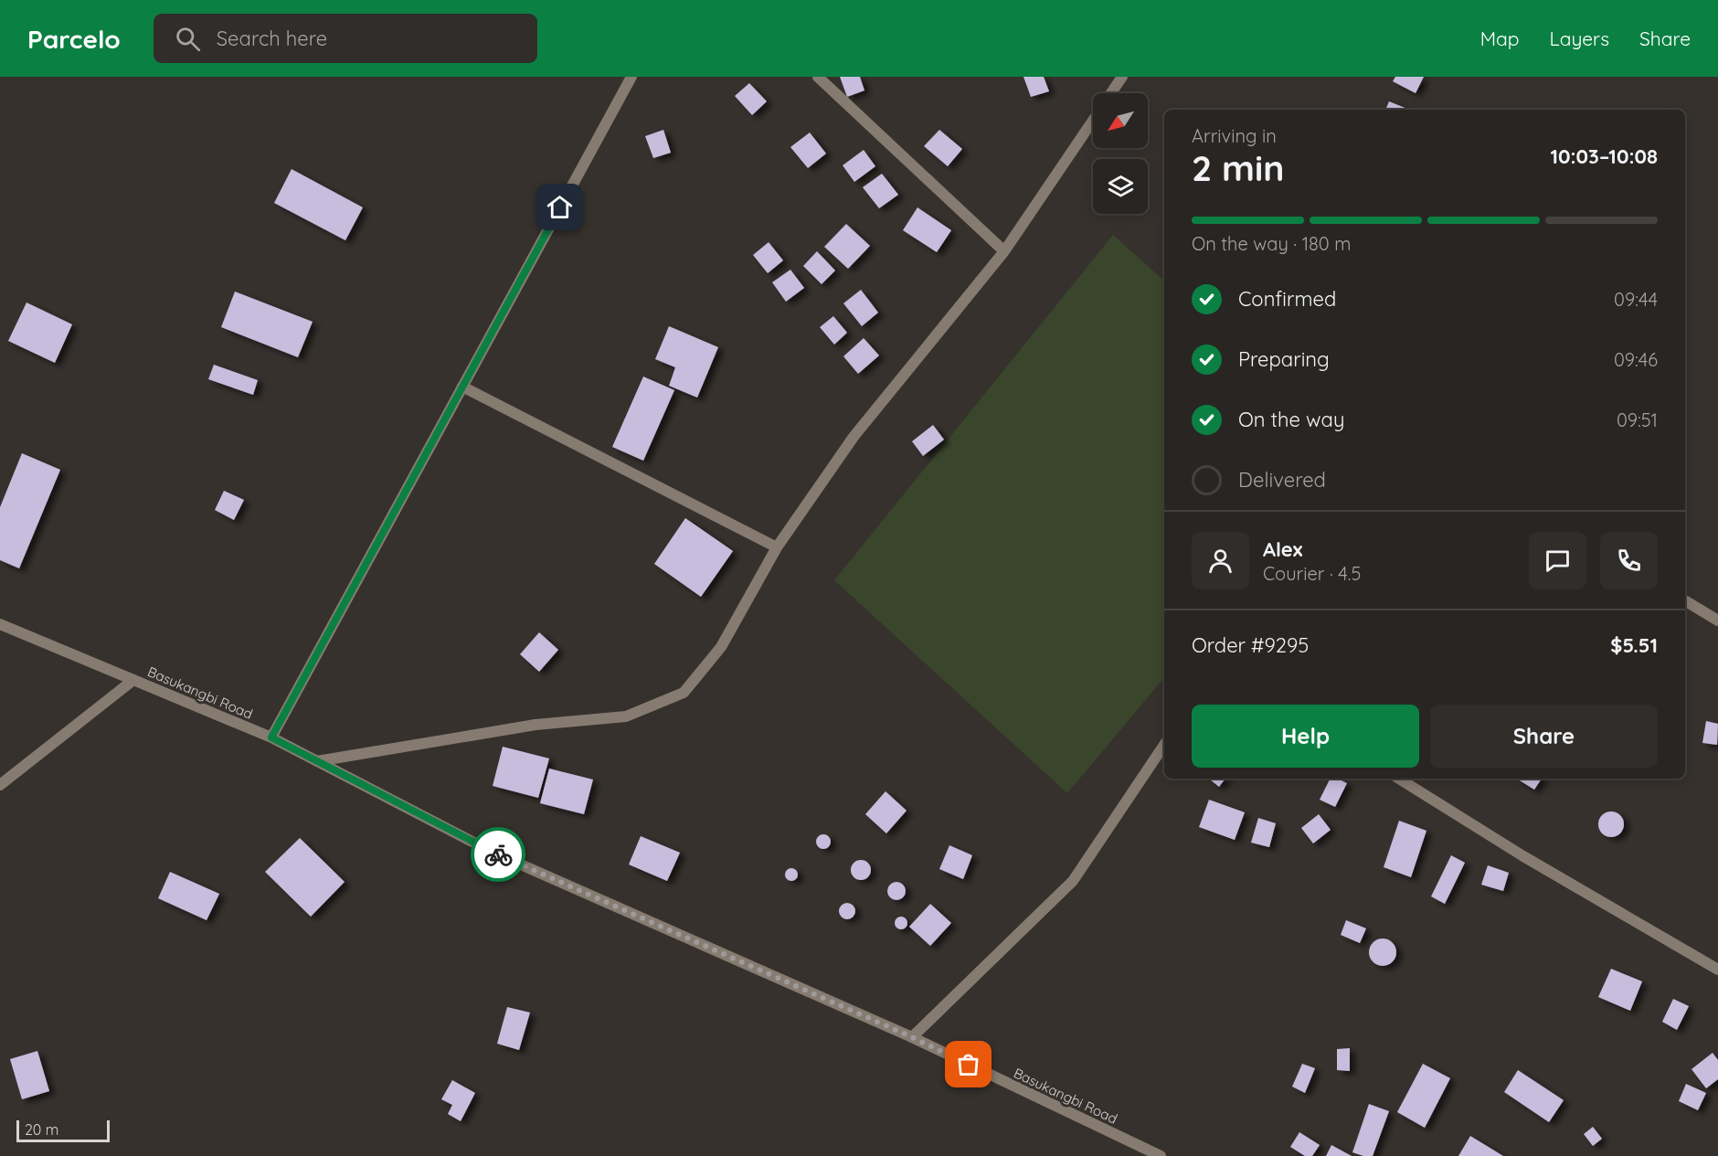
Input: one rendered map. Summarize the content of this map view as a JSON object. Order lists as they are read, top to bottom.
{
  "streets": {
    "street": ["Basukangbi Road"]
  },
  "scale_bar": "20 m",
  "north": "bottom left",
  "page": {
    "header": "Parcelo",
    "search": "Search here",
    "nav": ["Map", "Layers", "Share"],
    "heading": ["2 min", "Arriving in", "10:03–10:08"],
    "panel": [
      "Alex",
      "Courier · 4.5",
      "Order #9295",
      "$5.51"
    ],
    "bar": "On the way · 180 m",
    "list": [
      ["Confirmed", "09:44"],
      ["Preparing", "09:46"],
      ["On the way", "09:51"],
      "Delivered"
    ],
    "buttons": ["Help", "Share"],
    "scale": "20 m"
  }
}
